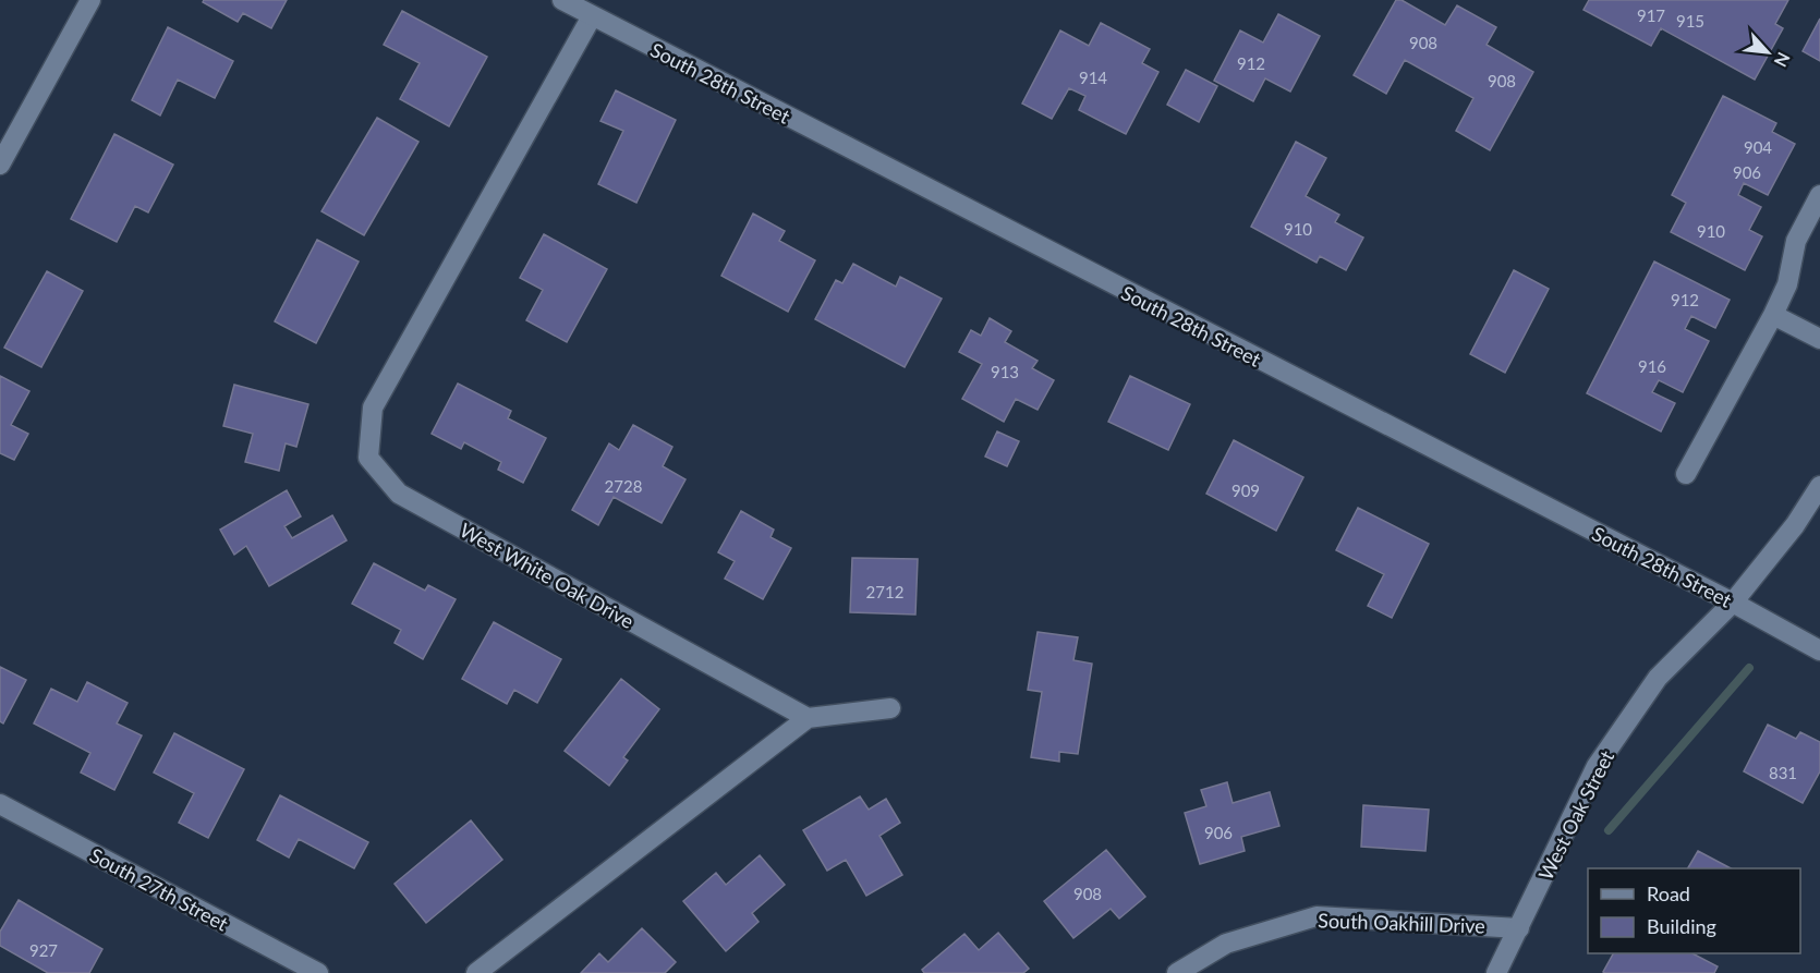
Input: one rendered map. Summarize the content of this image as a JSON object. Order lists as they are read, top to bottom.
{
  "streets": {
    "street": [
      "South 28th Street",
      "West White Oak Drive",
      "West Oak Street",
      "South 27th Street",
      "South Oakhill Drive"
    ]
  },
  "crossings": [
    ["South 28th Street", "West White Oak Drive"],
    ["South 28th Street", "West Oak Street"],
    ["West Oak Street", "South Oakhill Drive"]
  ],
  "house_numbers": [
    "917",
    "915",
    "908",
    "912",
    "914",
    "908",
    "904",
    "906",
    "910",
    "910",
    "912",
    "916",
    "913",
    "2728",
    "909",
    "2712",
    "831",
    "906",
    "908",
    "927"
  ],
  "legend": ["Road", "Building"],
  "north": "bottom right"
}
